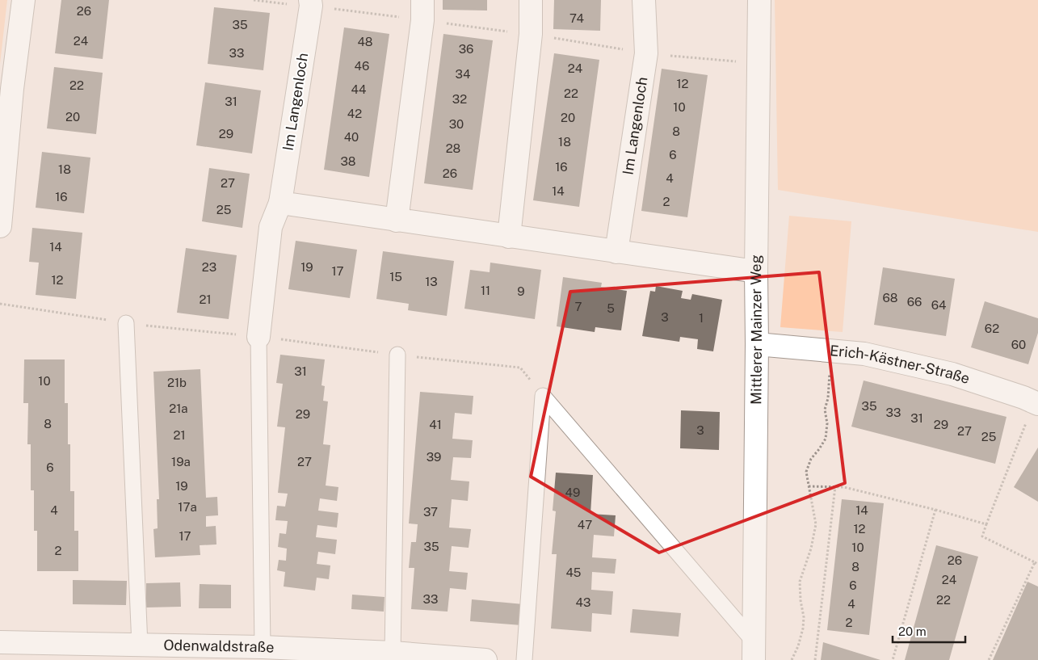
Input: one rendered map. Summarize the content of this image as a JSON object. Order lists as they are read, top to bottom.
{
  "streets": {
    "street": [
      "Im Langenloch",
      "Mittlerer Mainzer Weg",
      "Erich-Kästner-Straße",
      "Odenwaldstraße"
    ]
  },
  "crossings": [
    ["Mittlerer Mainzer Weg", "Erich-Kästner-Straße"]
  ],
  "house_numbers": [
    "26",
    "74",
    "35",
    "24",
    "48",
    "36",
    "33",
    "46",
    "24",
    "34",
    "12",
    "22",
    "44",
    "22",
    "32",
    "31",
    "10",
    "42",
    "20",
    "20",
    "30",
    "8",
    "29",
    "40",
    "18",
    "28",
    "6",
    "38",
    "16",
    "18",
    "26",
    "4",
    "27",
    "14",
    "16",
    "2",
    "25",
    "14",
    "23",
    "19",
    "17",
    "15",
    "12",
    "13",
    "11",
    "9",
    "68",
    "21",
    "66",
    "64",
    "7",
    "5",
    "3",
    "1",
    "62",
    "60",
    "31",
    "10",
    "21b",
    "35",
    "21a",
    "33",
    "29",
    "31",
    "8",
    "41",
    "29",
    "3",
    "27",
    "21",
    "25",
    "39",
    "19a",
    "27",
    "6",
    "19",
    "49",
    "17a",
    "4",
    "14",
    "37",
    "47",
    "12",
    "17",
    "35",
    "10",
    "2",
    "26",
    "8",
    "45",
    "24",
    "6",
    "33",
    "22",
    "43",
    "4",
    "2"
  ],
  "scale_bar": "20 m"
}
